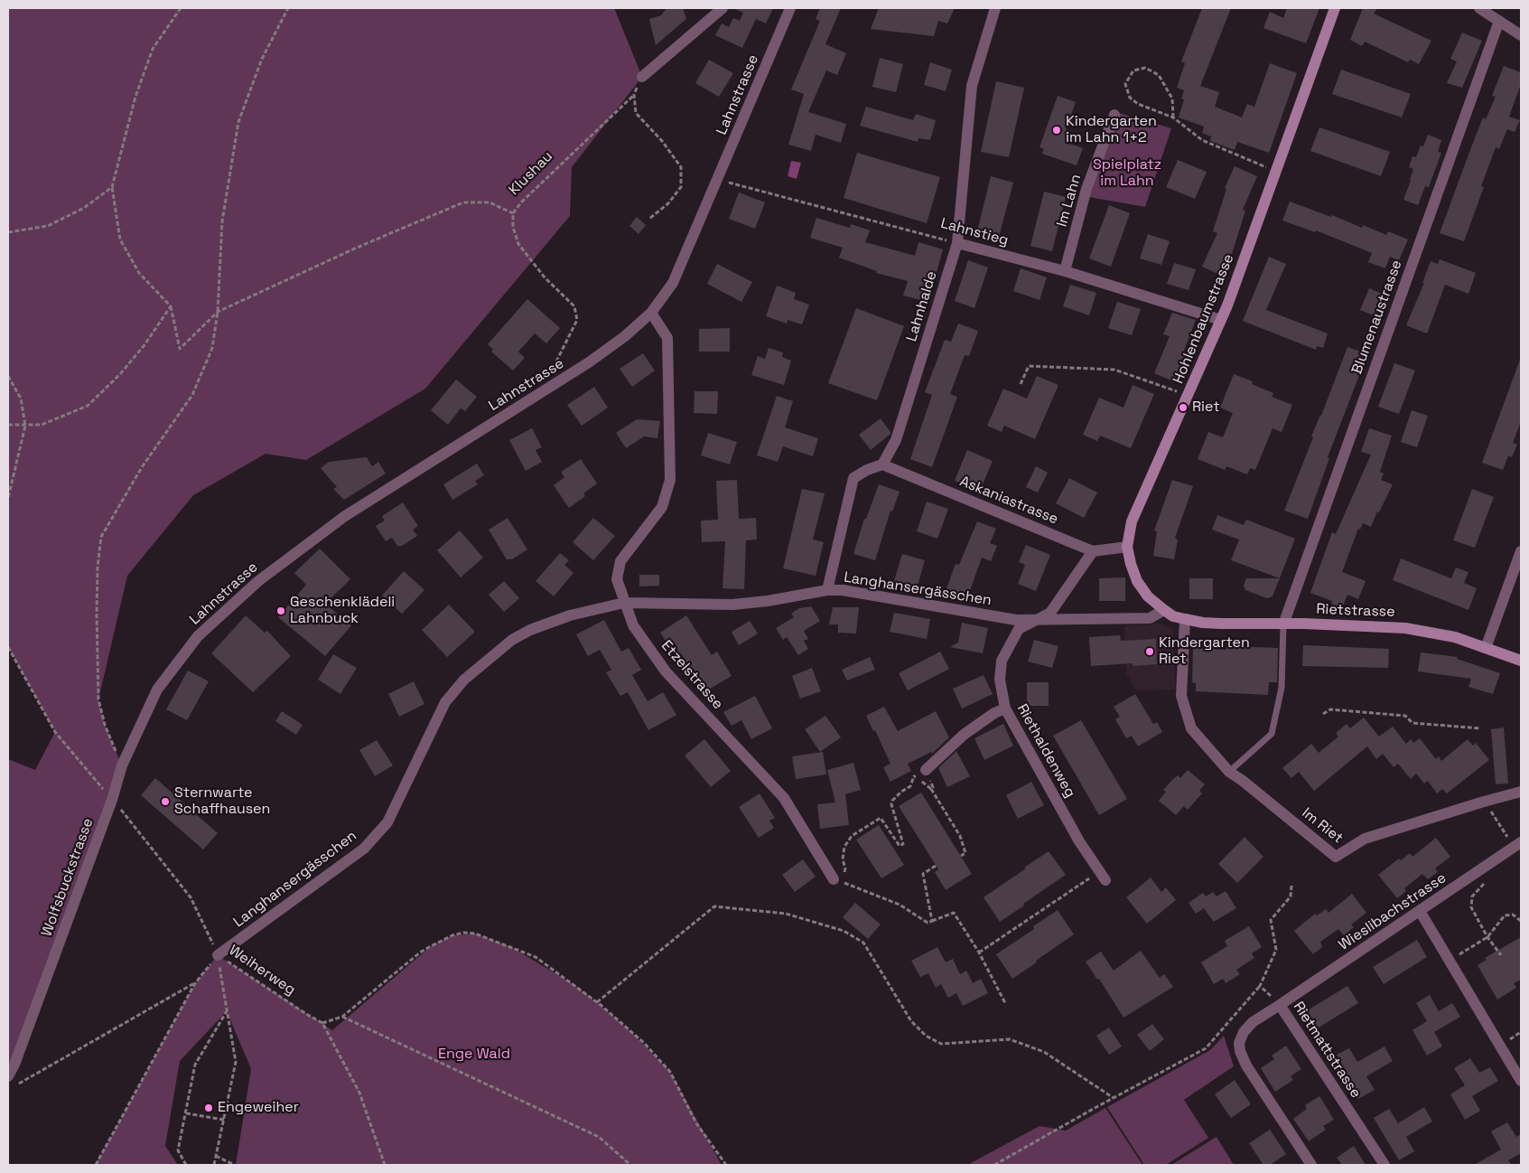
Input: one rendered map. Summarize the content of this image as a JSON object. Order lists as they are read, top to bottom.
{
  "streets": {
    "street": [
      "Lahnstrasse",
      "Im Lahn",
      "Lahnstieg",
      "Lahnhalde",
      "Blumenaustrasse",
      "Hohlenbaumstrasse",
      "Askaniastrasse",
      "Langhansergässchen",
      "Rietstrasse",
      "Etzelstrasse",
      "Riethaldenweg",
      "Im Riet",
      "Wolfsbuckstrasse",
      "Wieslibachstrasse",
      "Rietmattstrasse"
    ],
    "path": ["Klushau", "Weiherweg"]
  },
  "crossings": [
    ["Lahnstrasse", "Klushau"],
    ["Lahnstrasse", "Lahnstieg"],
    ["Lahnstrasse", "Etzelstrasse"],
    ["Lahnstrasse", "Wolfsbuckstrasse"],
    ["Im Lahn", "Lahnstieg"],
    ["Lahnstieg", "Lahnhalde"],
    ["Lahnstieg", "Hohlenbaumstrasse"],
    ["Lahnhalde", "Askaniastrasse"],
    ["Blumenaustrasse", "Rietstrasse"],
    ["Hohlenbaumstrasse", "Askaniastrasse"],
    ["Hohlenbaumstrasse", "Rietstrasse"],
    ["Askaniastrasse", "Riethaldenweg"],
    ["Langhansergässchen", "Etzelstrasse"],
    ["Langhansergässchen", "Riethaldenweg"],
    ["Langhansergässchen", "Weiherweg"],
    ["Wolfsbuckstrasse", "Weiherweg"],
    ["Wieslibachstrasse", "Rietmattstrasse"]
  ],
  "parks": ["Spielplatz im Lahn", "Enge Wald"],
  "places": [
    "Kindergarten im Lahn 1+2",
    "Riet",
    "Geschenklädeli Lahnbuck",
    "Kindergarten Riet",
    "Sternwarte Schaffhausen",
    "Engeweiher"
  ]
}
